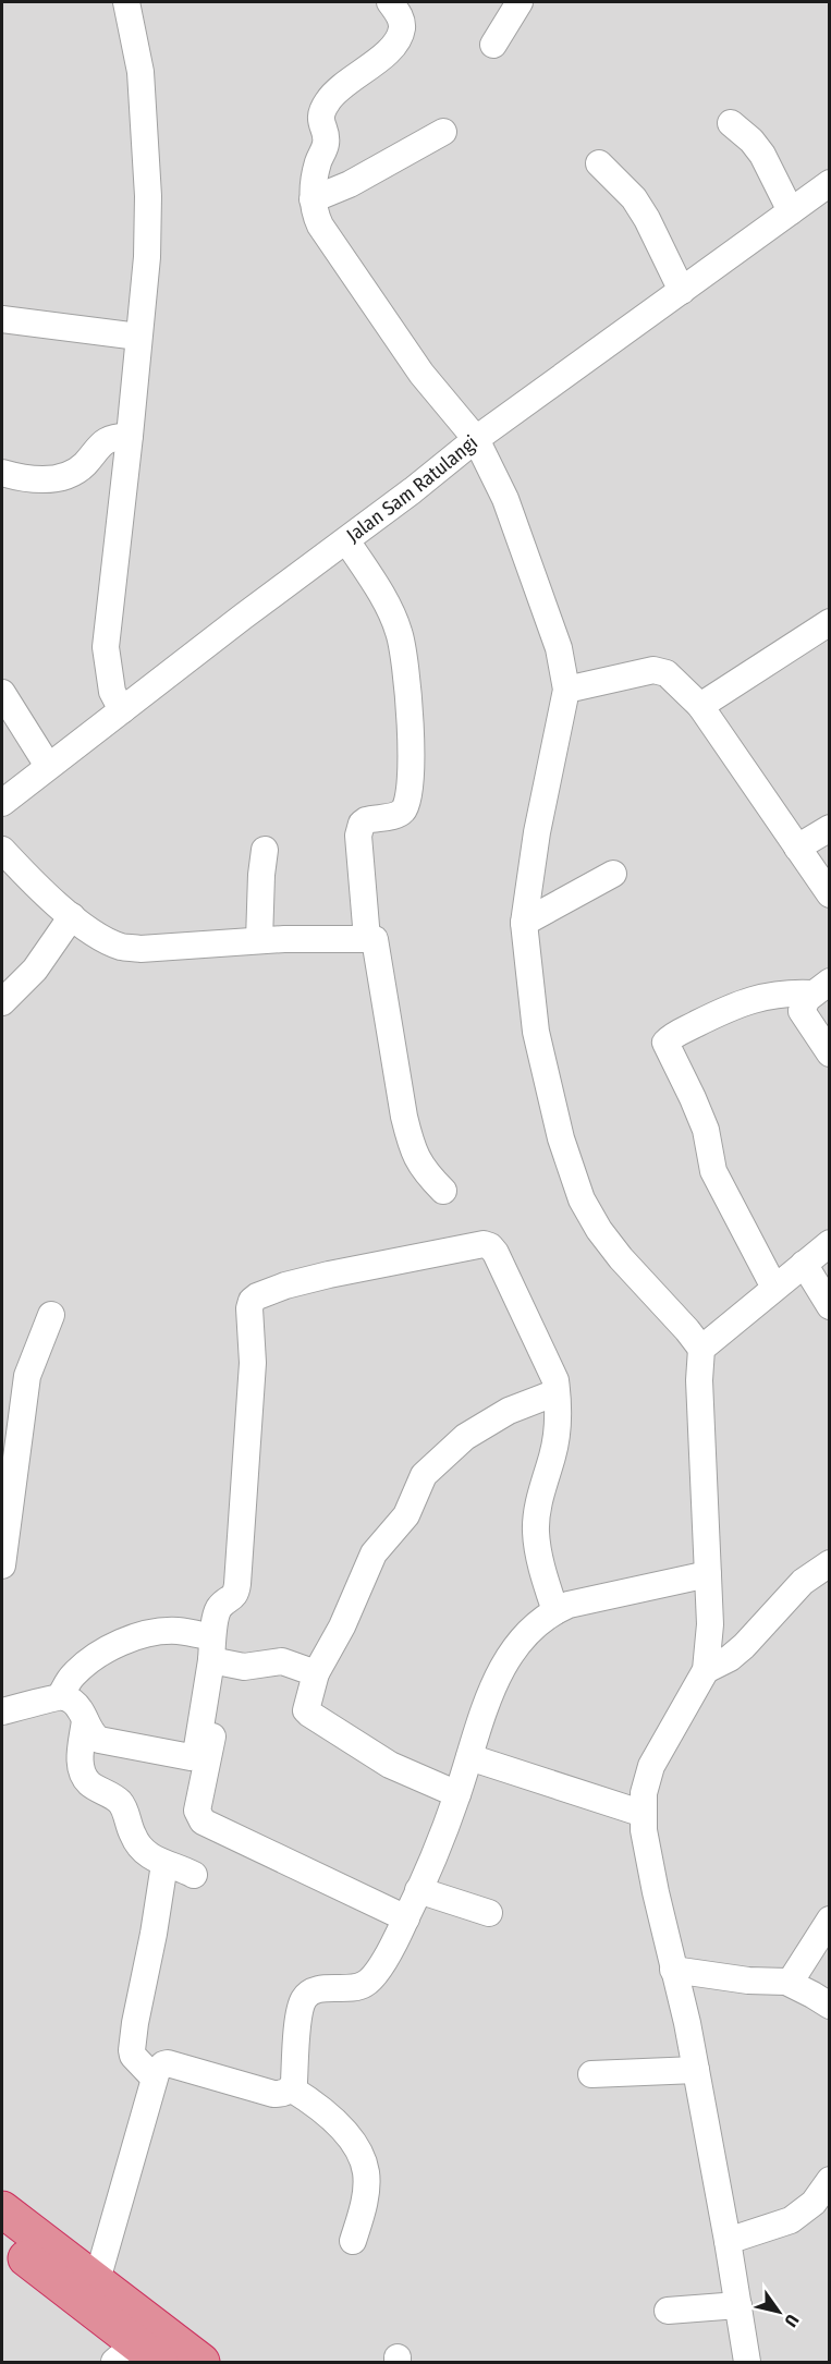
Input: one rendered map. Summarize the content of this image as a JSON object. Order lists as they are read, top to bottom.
{
  "streets": {
    "street": ["Jalan Sam Ratulangi"]
  },
  "north": "bottom right"
}
